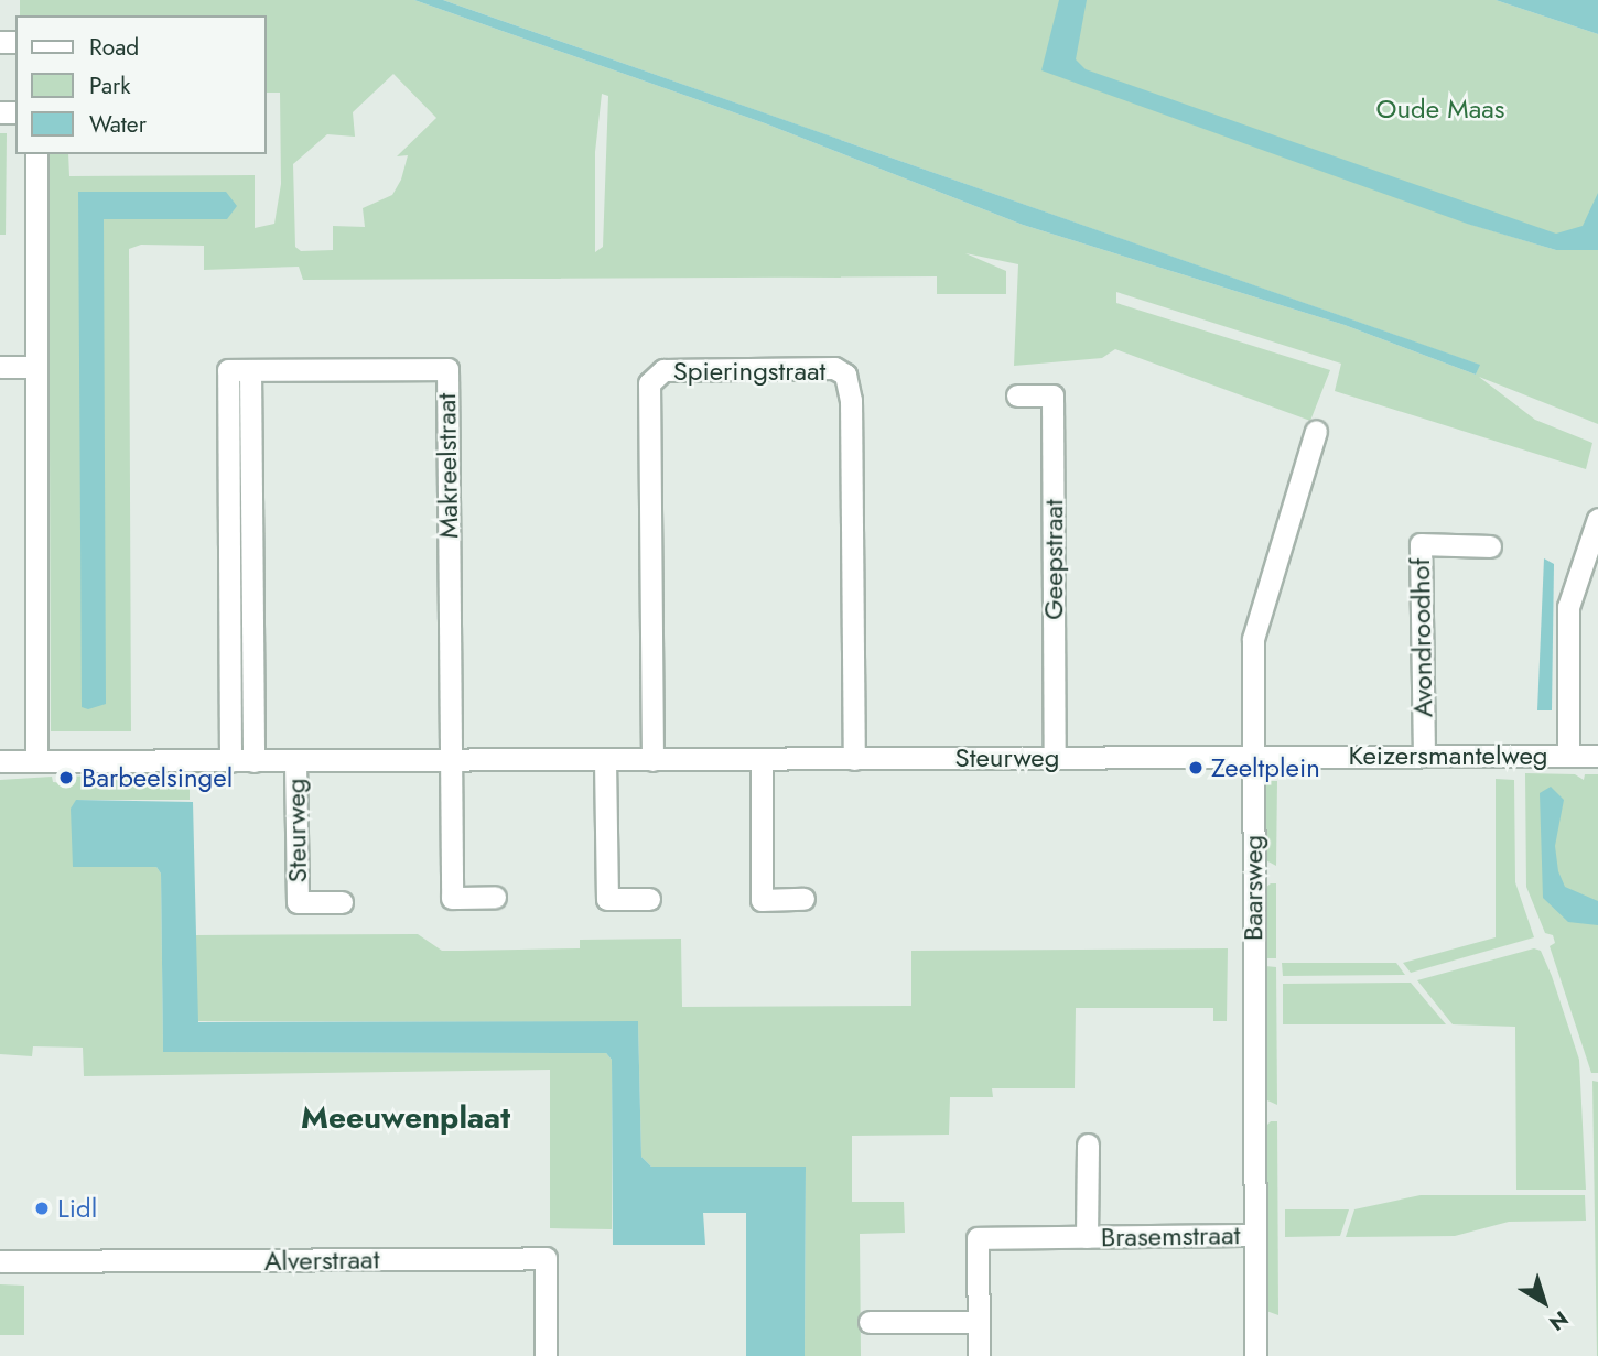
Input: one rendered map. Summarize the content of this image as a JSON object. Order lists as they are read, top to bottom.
{
  "streets": {
    "street": [
      "Spieringstraat",
      "Makreelstraat",
      "Geepstraat",
      "Avondroodhof",
      "Keizersmantelweg",
      "Steurweg",
      "Baarsweg",
      "Brasemstraat",
      "Alverstraat"
    ]
  },
  "crossings": [
    ["Spieringstraat", "Steurweg"],
    ["Makreelstraat", "Steurweg"],
    ["Geepstraat", "Steurweg"],
    ["Avondroodhof", "Keizersmantelweg"],
    ["Keizersmantelweg", "Steurweg"],
    ["Keizersmantelweg", "Baarsweg"],
    ["Steurweg", "Baarsweg"],
    ["Baarsweg", "Brasemstraat"]
  ],
  "districts": ["Meeuwenplaat"],
  "parks": ["Oude Maas"],
  "places": ["Zeeltplein", "Barbeelsingel", "Lidl"],
  "legend": ["Road", "Park", "Water"],
  "north": "bottom right"
}
